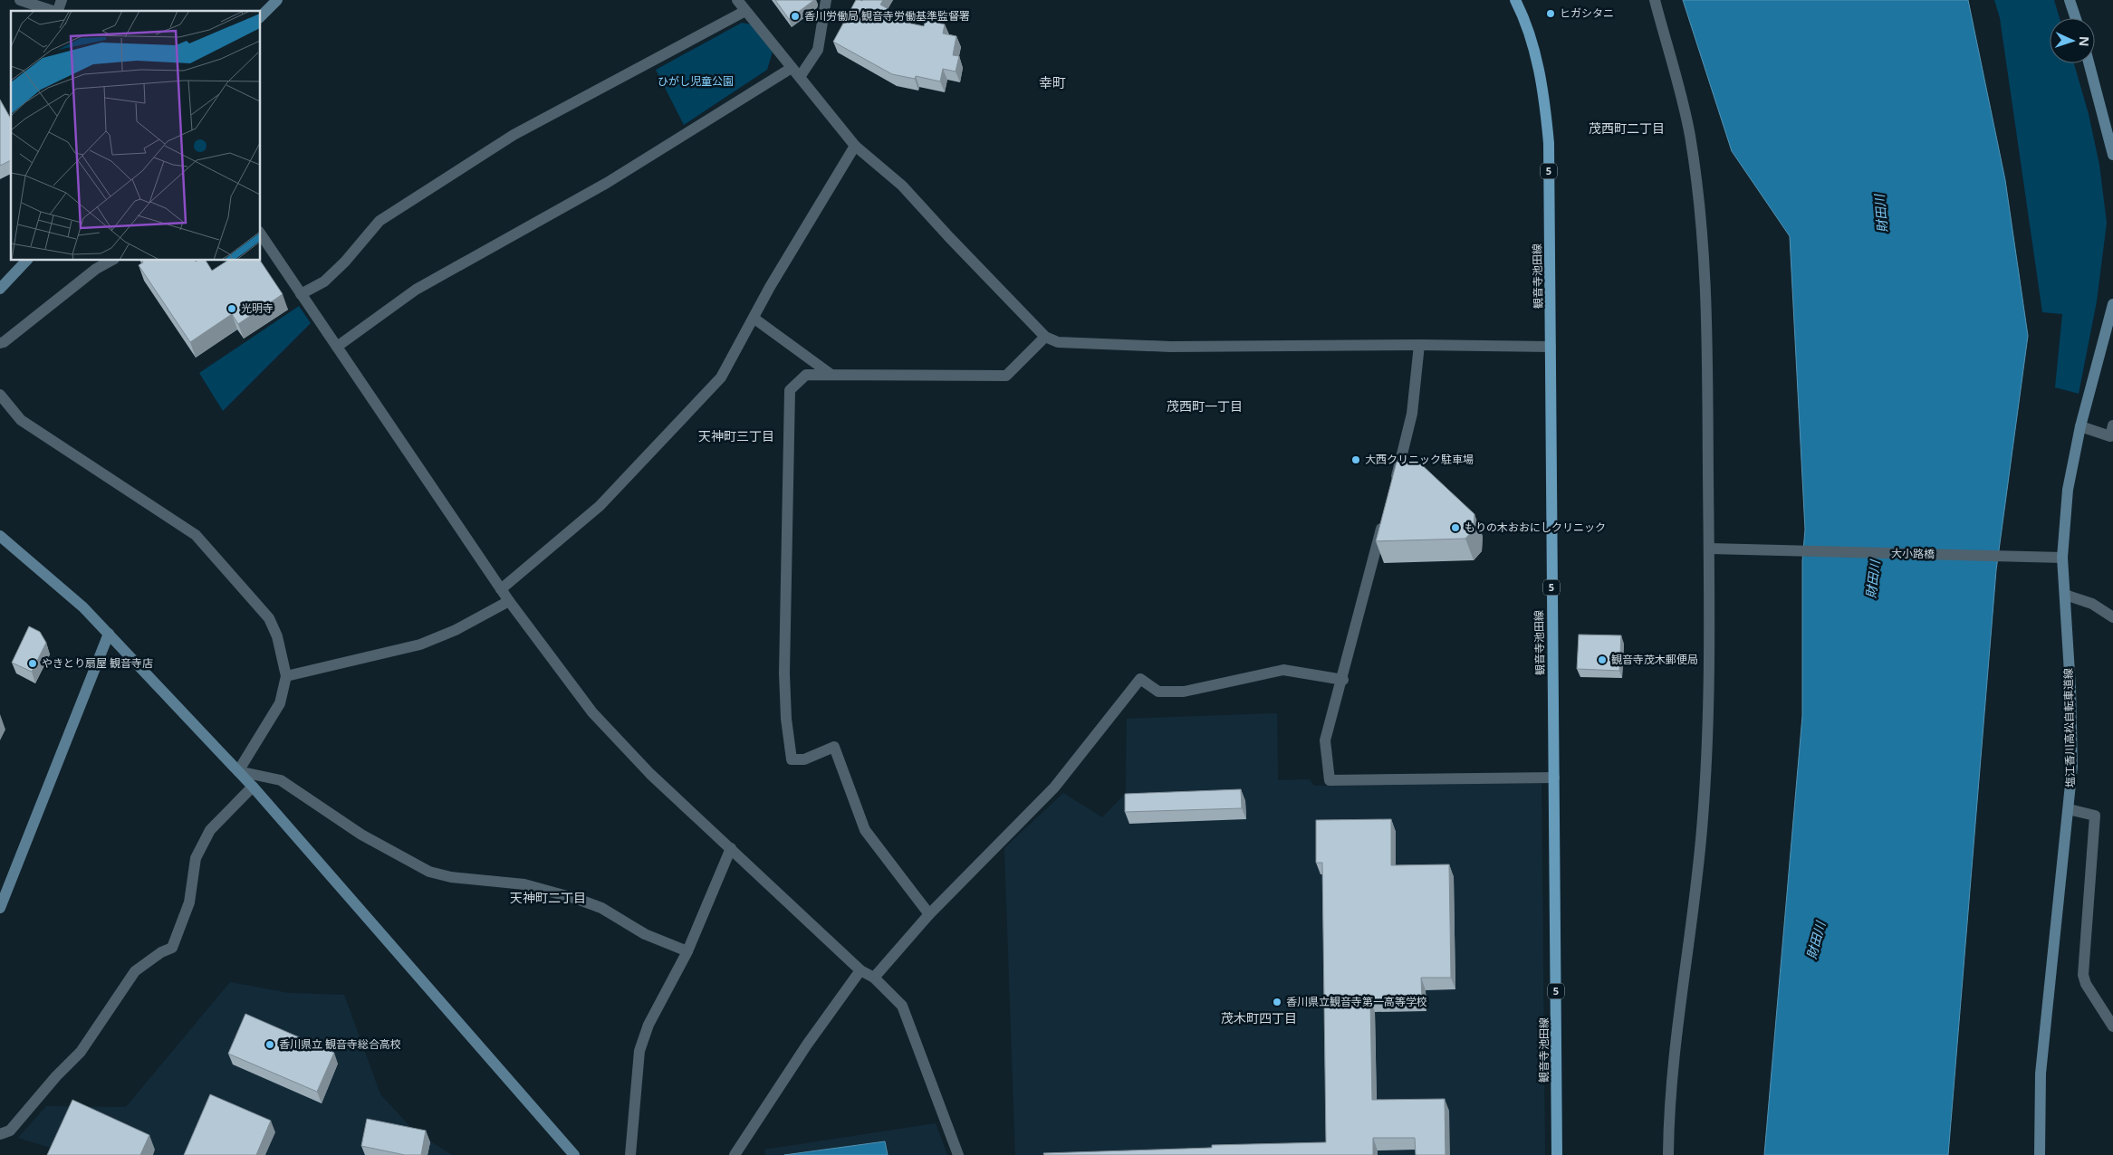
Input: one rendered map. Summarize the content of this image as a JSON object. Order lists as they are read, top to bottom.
{
  "streets": {
    "main road": ["5", "観音寺池田線"],
    "street": ["大小路橋", "塩江香川高松自転車道線"]
  },
  "crossings": [
    ["大小路橋", "塩江香川高松自転車道線"]
  ],
  "districts": [
    "幸町",
    "茂西町二丁目",
    "茂西町一丁目",
    "天神町三丁目",
    "天神町二丁目",
    "茂木町四丁目"
  ],
  "water": ["財田川"],
  "parks": ["ひがし児童公園"],
  "places": [
    "ヒガシタニ",
    "香川労働局 観音寺労働基準監督署",
    "光明寺",
    "大西クリニック駐車場",
    "もりの木おおにしクリニック",
    "観音寺茂木郵便局",
    "やきとり扇屋 観音寺店",
    "香川県立観音寺第一高等学校",
    "香川県立 観音寺総合高校"
  ],
  "north": "right"
}
